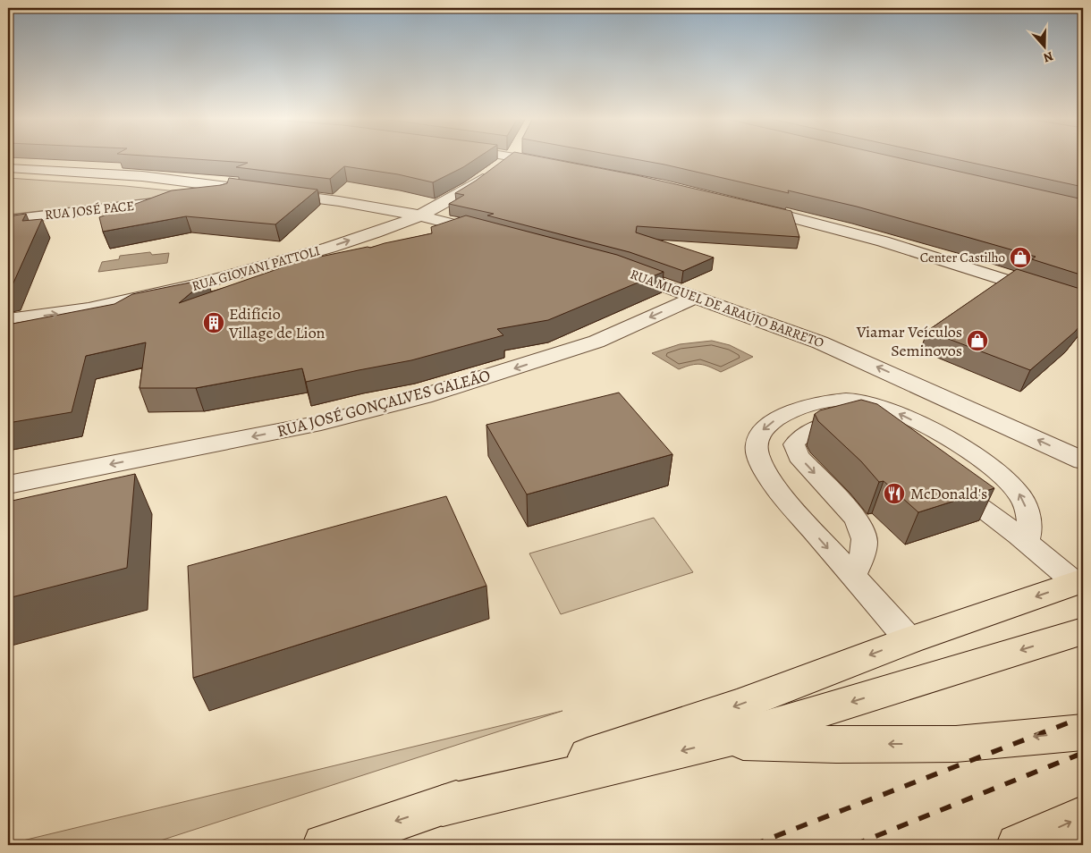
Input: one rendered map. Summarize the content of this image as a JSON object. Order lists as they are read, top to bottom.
{
  "streets": {
    "street": [
      "RUA JOSÉ PACE",
      "RUA GIOVANI PATTOLI",
      "RUA MIGUEL DE ARAÚJO BARRETO",
      "RUA JOSÉ GONÇALVES GALEÃO"
    ]
  },
  "crossings": [
    ["RUA MIGUEL DE ARAÚJO BARRETO", "RUA JOSÉ GONÇALVES GALEÃO"]
  ],
  "one_way": ["RUA JOSÉ GONÇALVES GALEÃO"],
  "places": {
    "shop": ["Center Castilho", "Viamar Veículos Seminovos"],
    "building": ["Edifício Village de Lion"],
    "restaurant": ["McDonald's"]
  },
  "north": "bottom"
}
